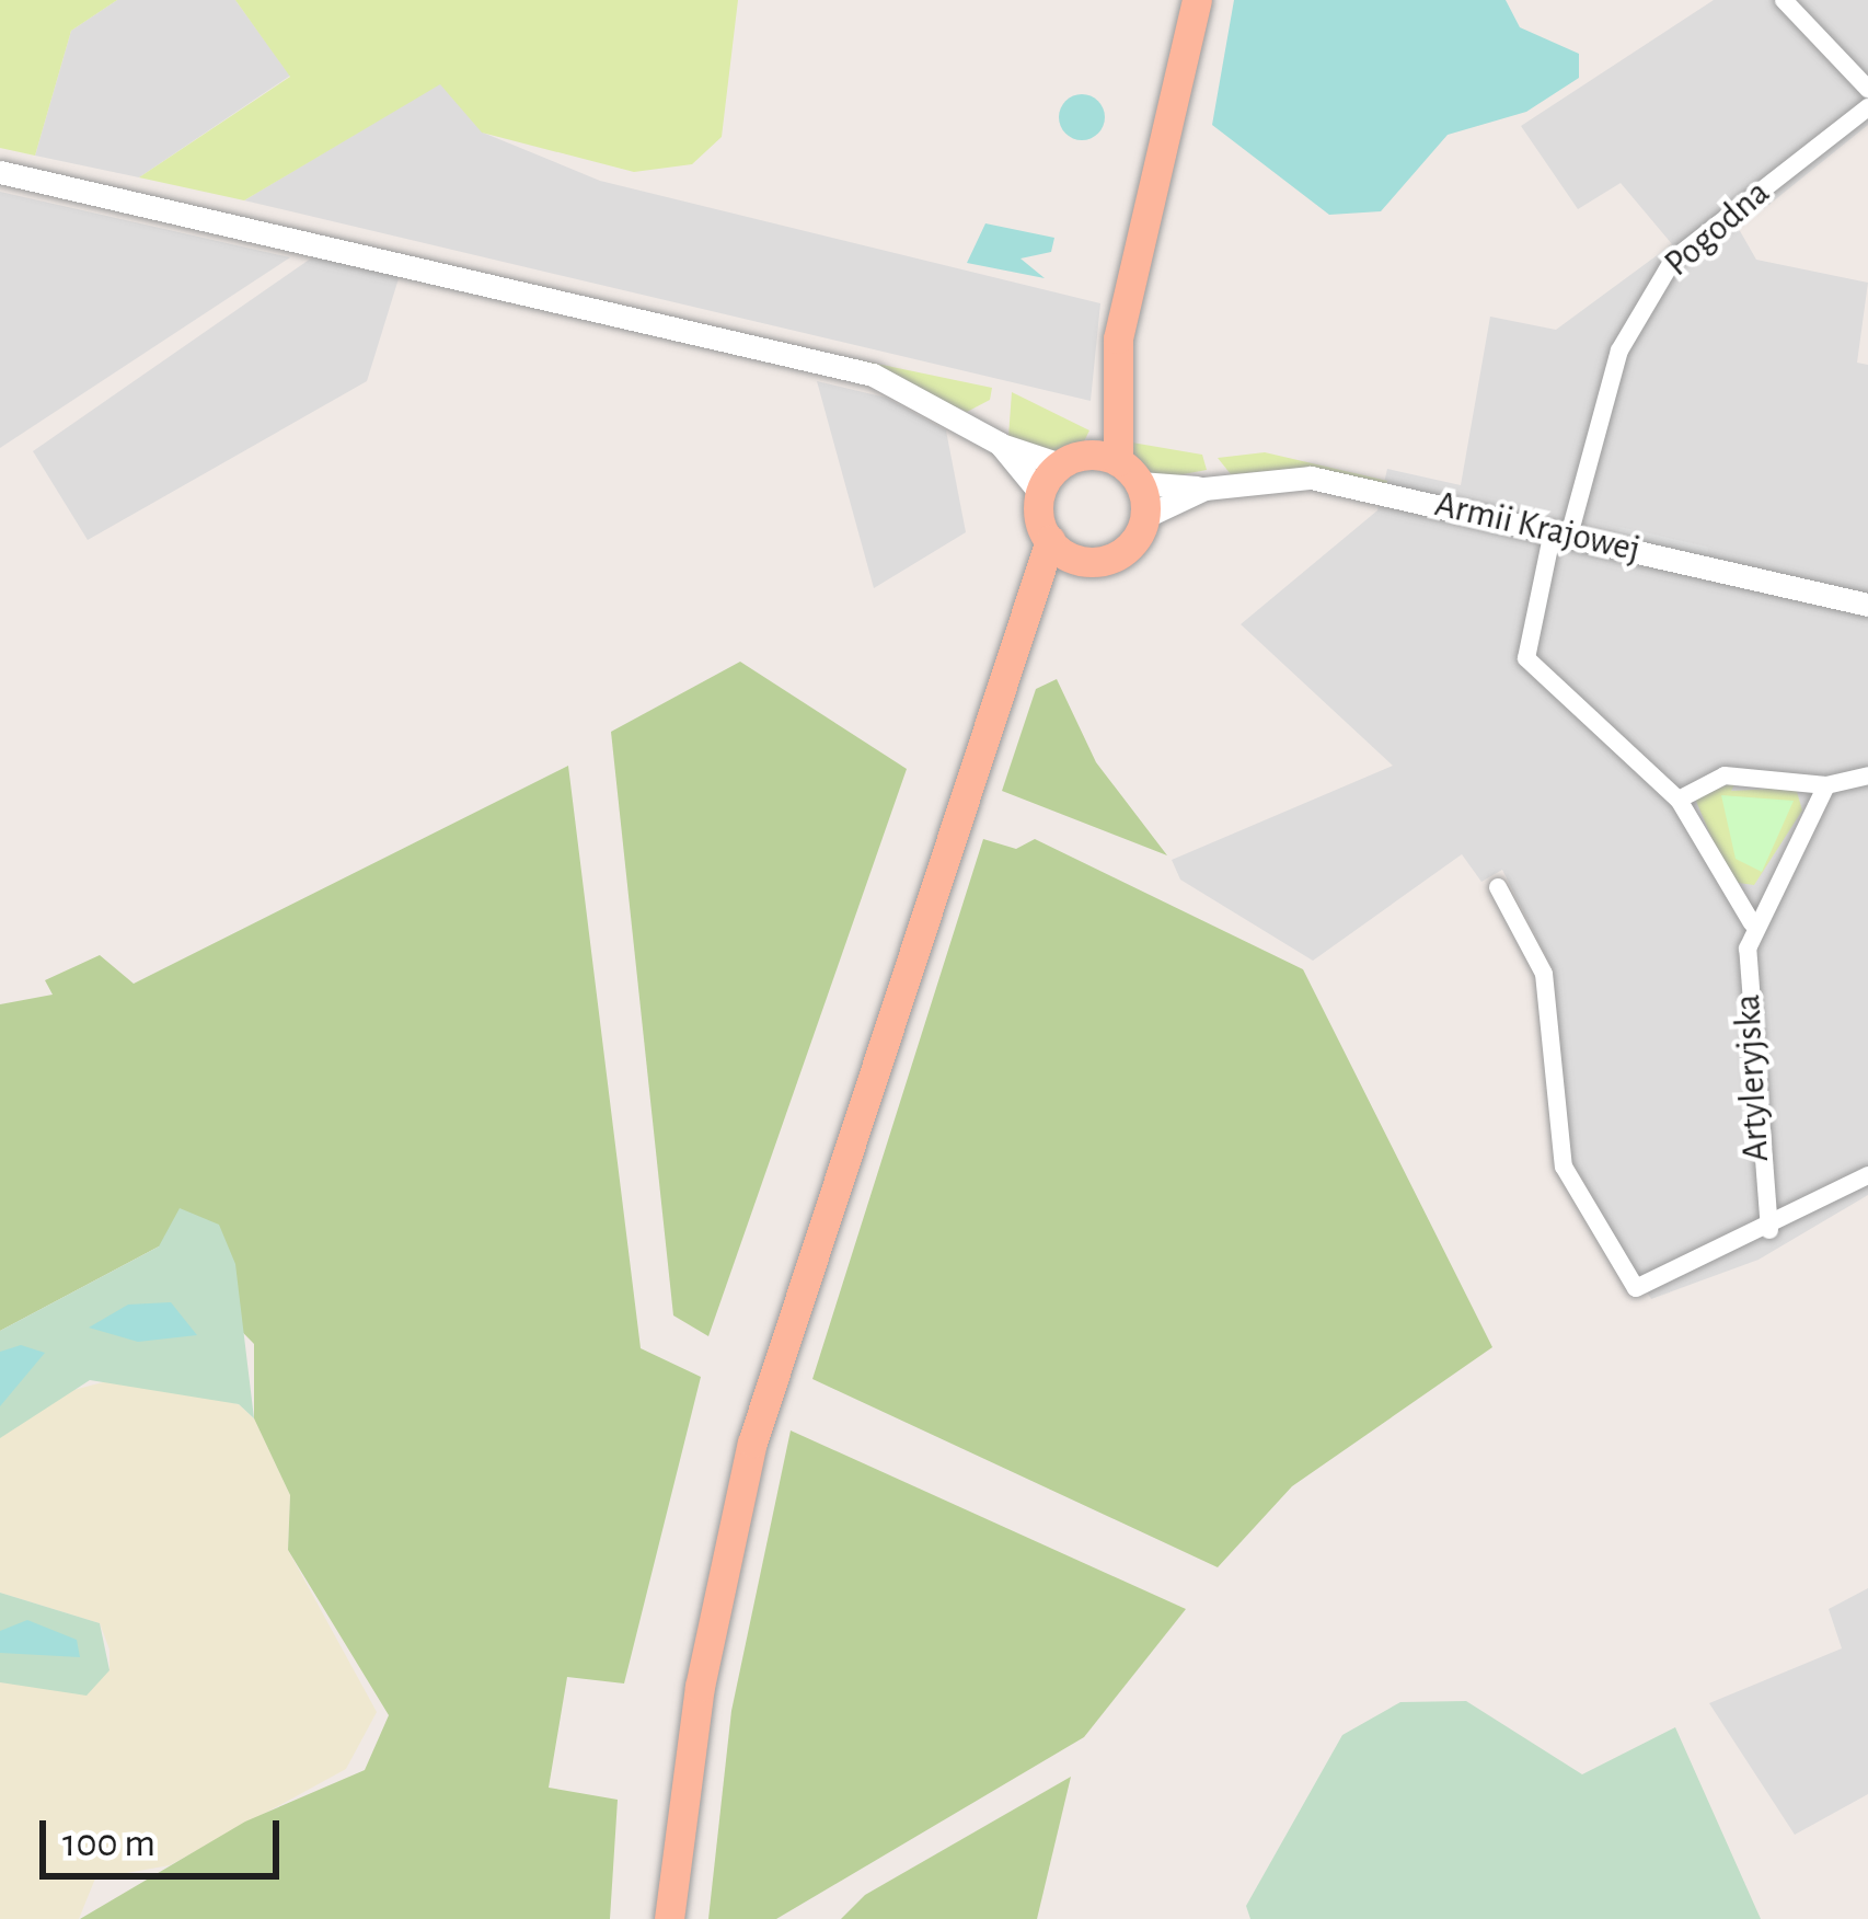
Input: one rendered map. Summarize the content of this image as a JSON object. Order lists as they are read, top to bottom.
{
  "streets": {
    "street": ["Pogodna", "Armii Krajowej", "Artyleryjska"]
  },
  "crossings": [
    ["Pogodna", "Armii Krajowej"],
    ["Pogodna", "Artyleryjska"],
    ["Armii Krajowej", "Artyleryjska"]
  ],
  "scale_bar": "100 m"
}
